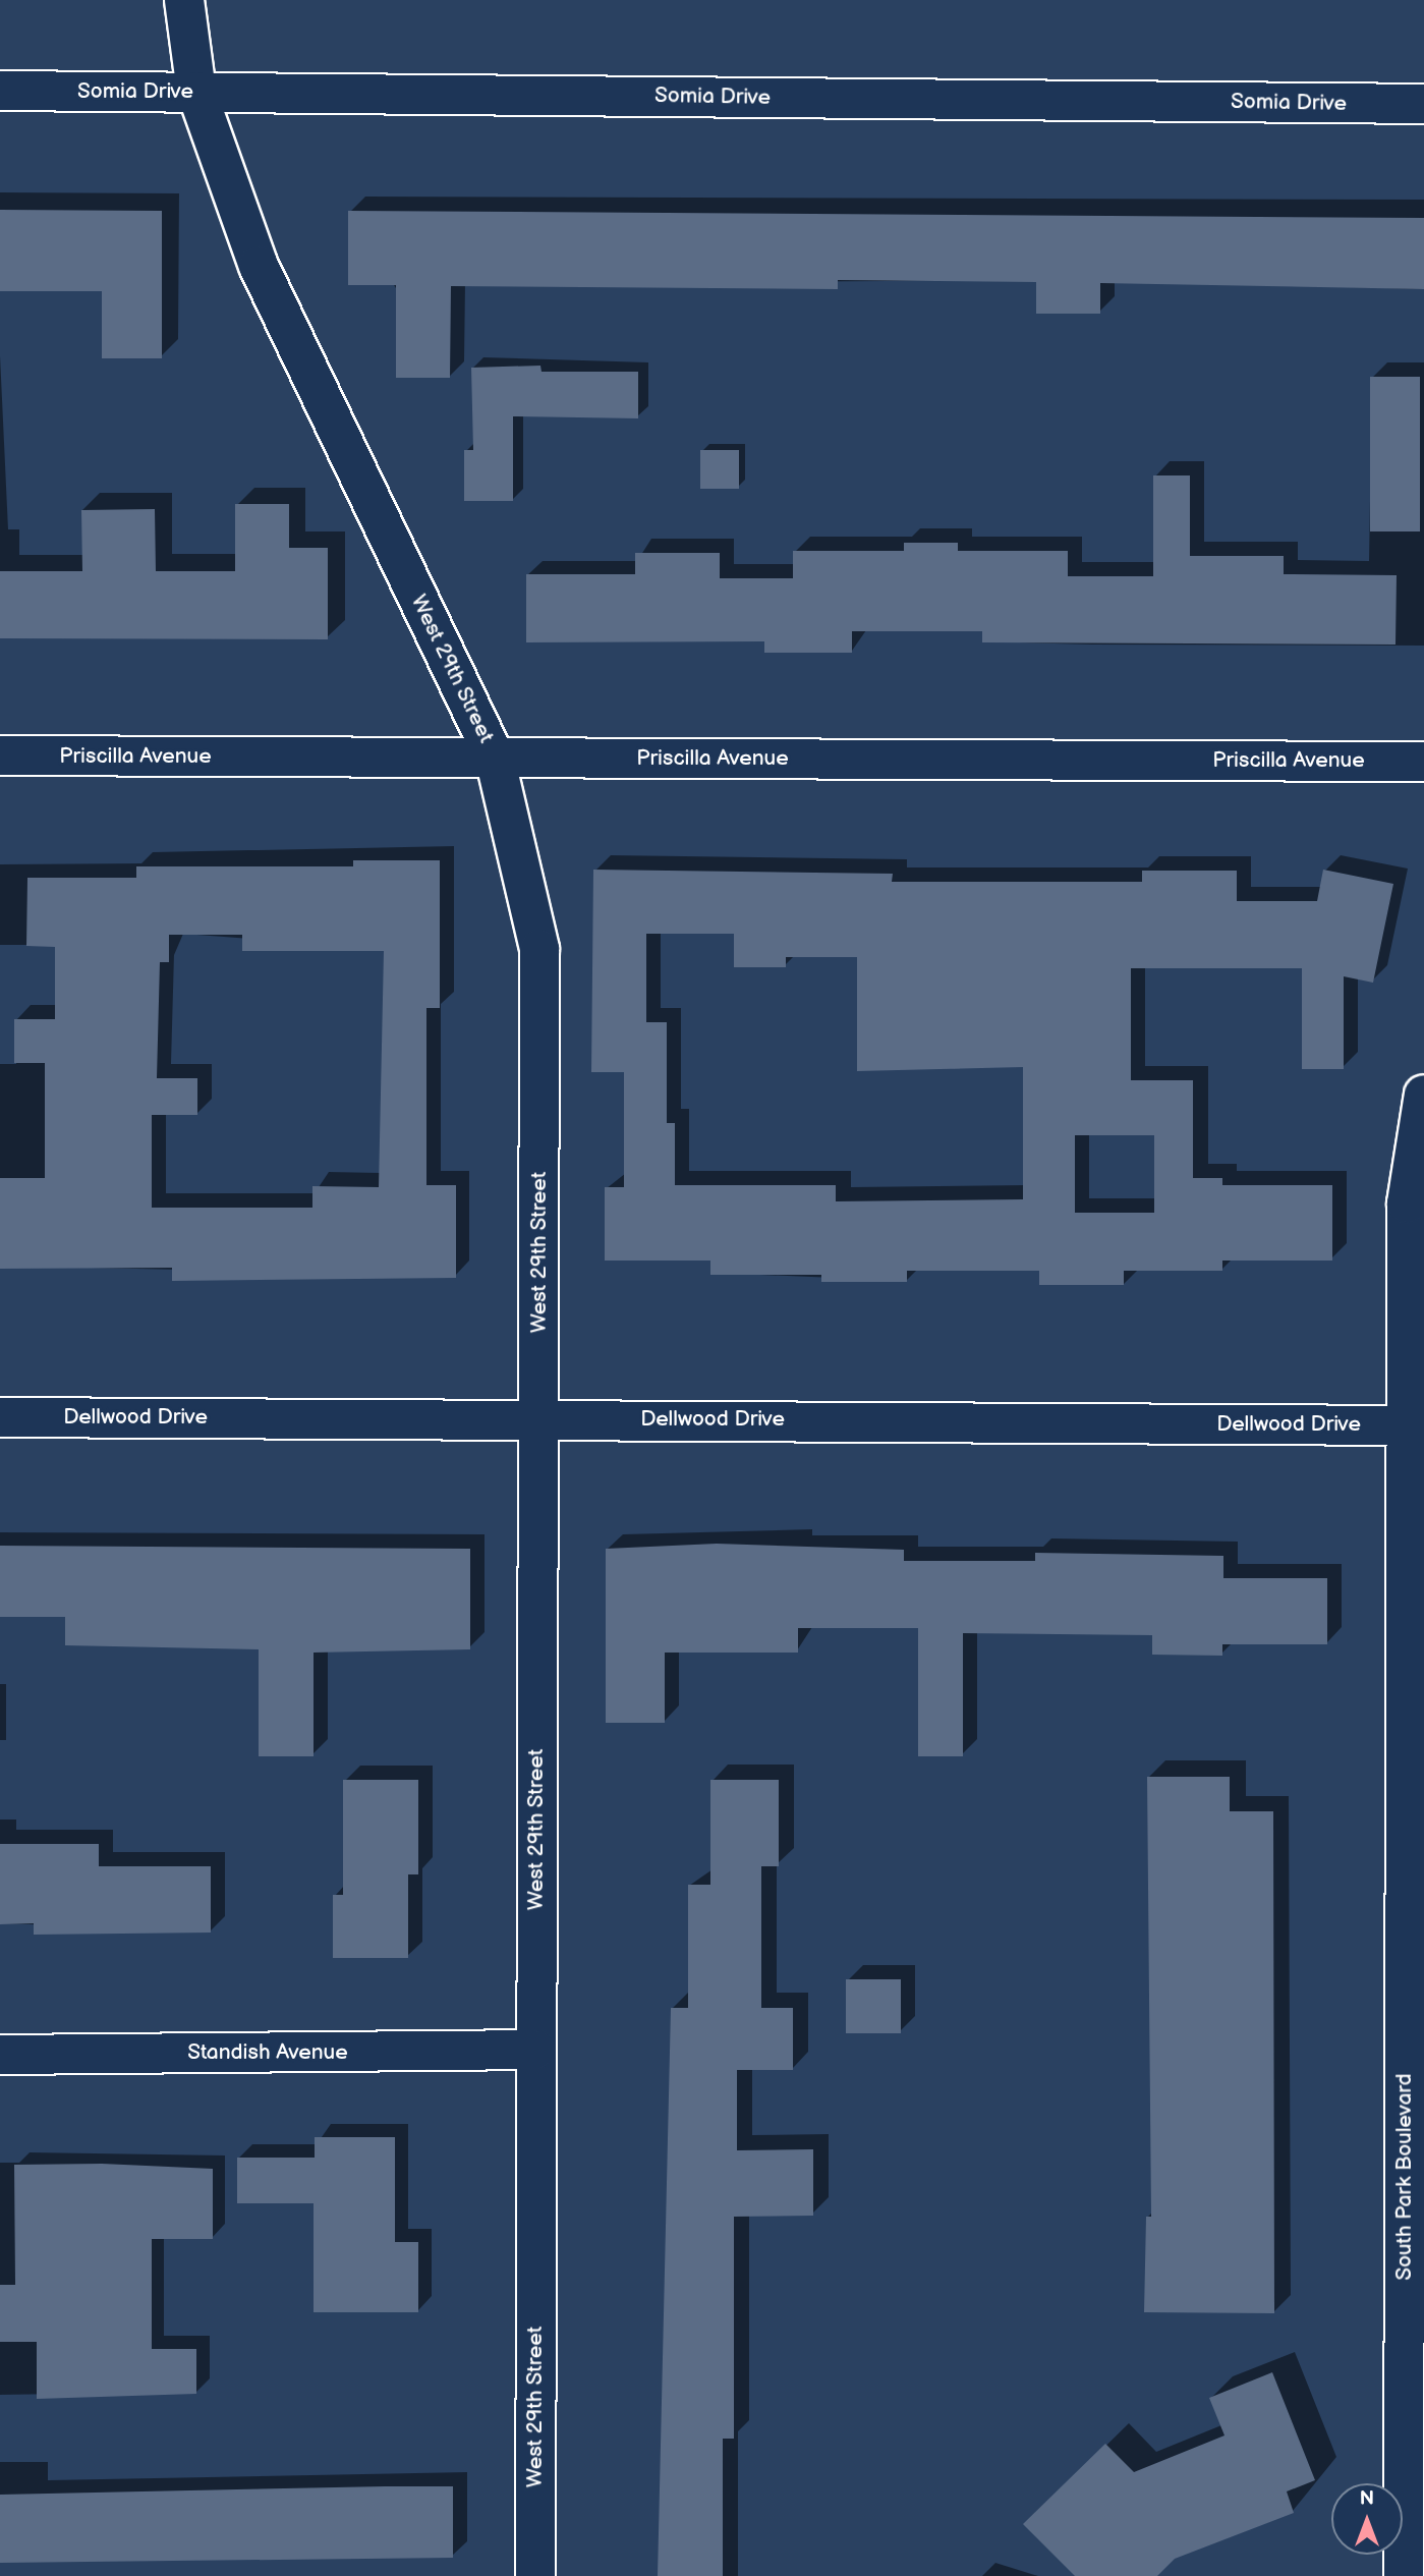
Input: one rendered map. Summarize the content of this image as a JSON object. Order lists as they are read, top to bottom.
{
  "streets": {
    "street": [
      "Somia Drive",
      "West 29th Street",
      "Priscilla Avenue",
      "Dellwood Drive",
      "Standish Avenue",
      "South Park Boulevard"
    ]
  },
  "crossings": [
    ["Somia Drive", "West 29th Street"],
    ["West 29th Street", "Priscilla Avenue"],
    ["West 29th Street", "Dellwood Drive"],
    ["West 29th Street", "Standish Avenue"],
    ["Dellwood Drive", "South Park Boulevard"]
  ],
  "north": "top"
}
